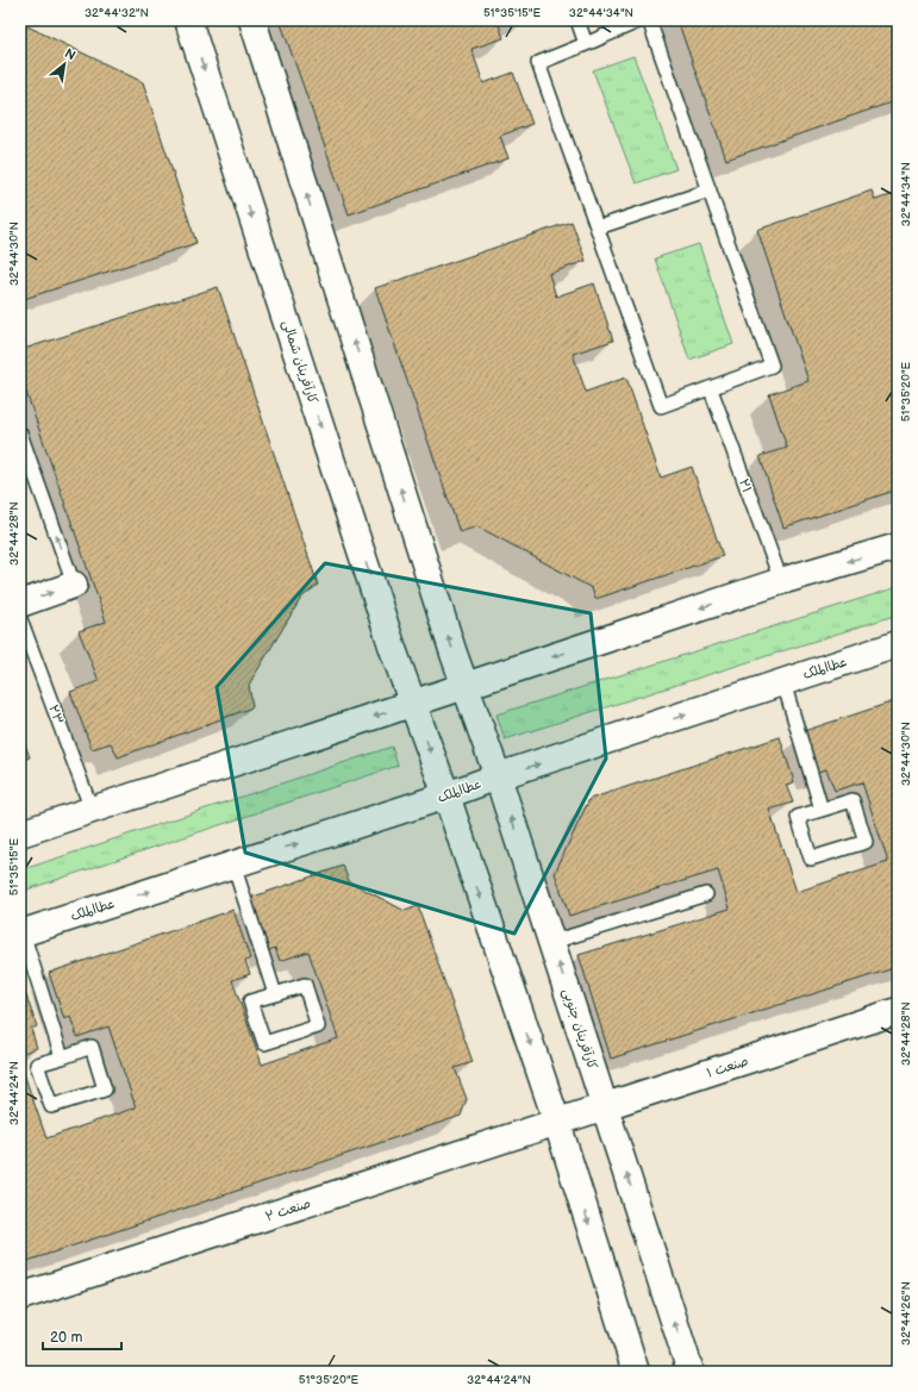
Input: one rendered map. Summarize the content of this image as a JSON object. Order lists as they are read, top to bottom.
{
  "streets": {
    "street": [
      "کارآفرینان شمالی",
      "عطاالملک",
      "کارآفرینان جنوبی",
      "صنعت ۱",
      "صنعت ۲"
    ],
    "lane": ["۲۱", "۲۳"]
  },
  "crossings": [
    ["عطاالملک", "کارآفرینان جنوبی"],
    ["کارآفرینان جنوبی", "صنعت ۱"],
    ["صنعت ۱", "صنعت ۲"]
  ],
  "scale_bar": "20 m",
  "north": "top right",
  "coordinates": [
    "32°44'32\"N",
    "51°35'15\"E",
    "32°44'34\"N",
    "32°44'30\"N",
    "51°35'20\"E",
    "32°44'28\"N",
    "32°44'24\"N",
    "32°44'26\"N"
  ]
}
